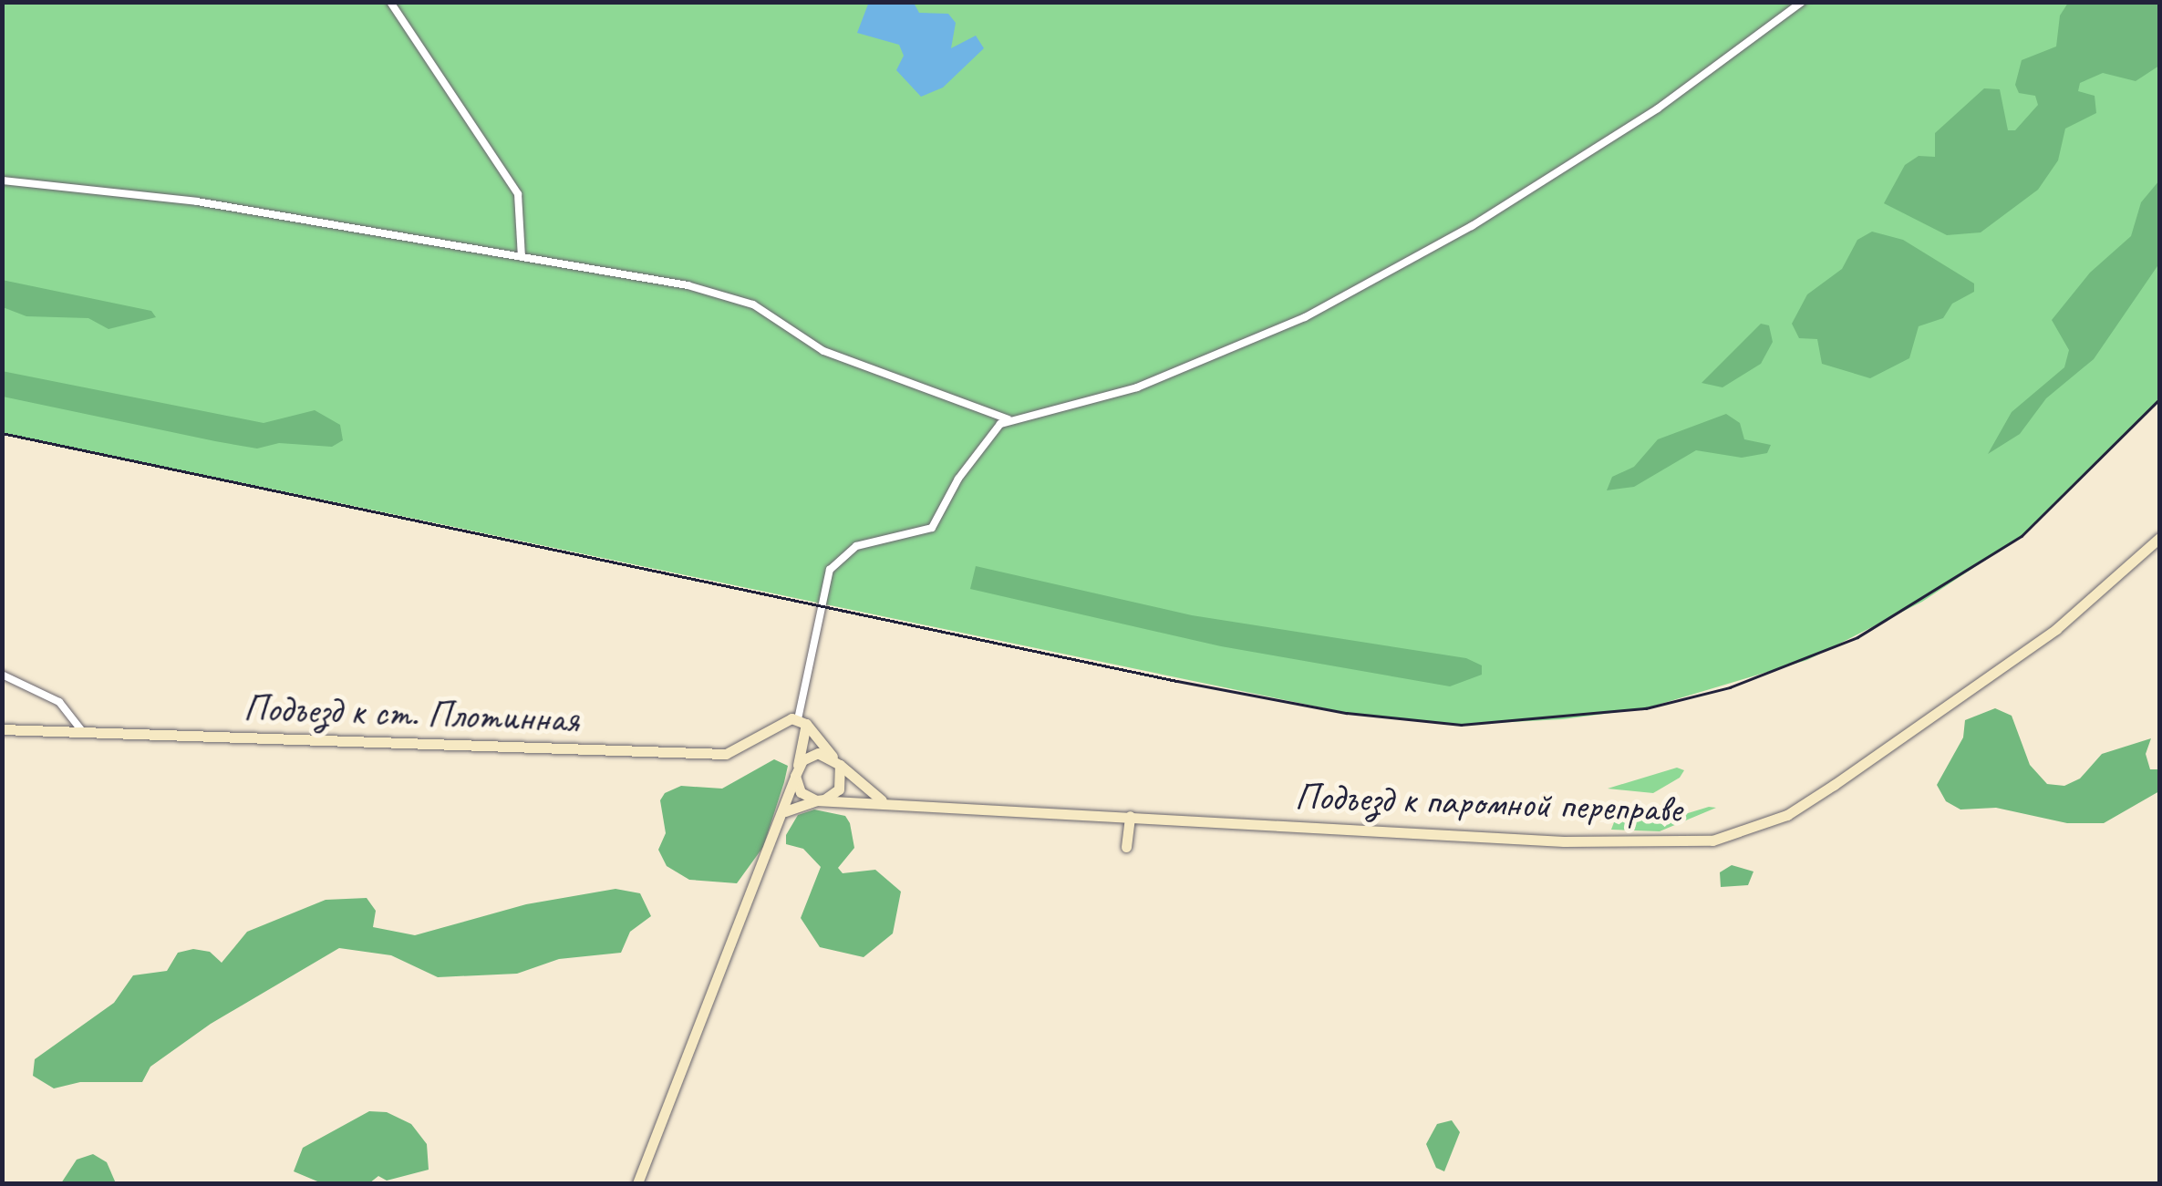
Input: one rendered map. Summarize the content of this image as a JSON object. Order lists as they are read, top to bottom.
{
  "streets": {
    "street": ["Подъезд к ст. Плотинная", "Подъезд к паромной переправе"]
  }
}
